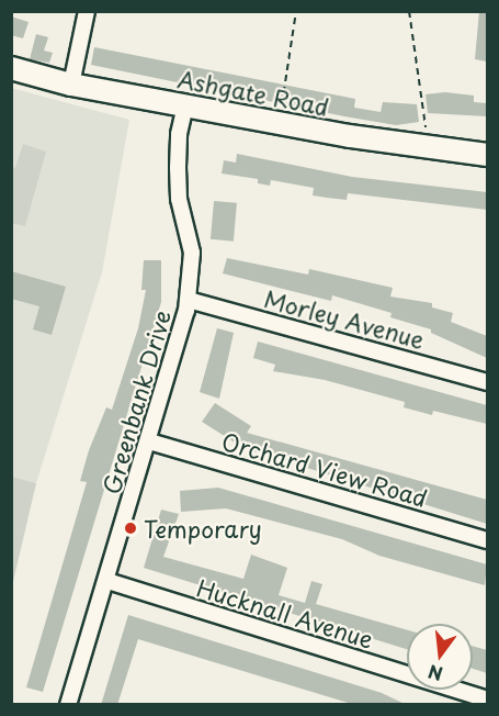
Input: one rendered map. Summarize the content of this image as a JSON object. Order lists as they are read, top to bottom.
{
  "streets": {
    "street": [
      "Ashgate Road",
      "Morley Avenue",
      "Greenbank Drive",
      "Orchard View Road",
      "Hucknall Avenue"
    ]
  },
  "crossings": [
    ["Ashgate Road", "Greenbank Drive"],
    ["Morley Avenue", "Greenbank Drive"],
    ["Greenbank Drive", "Orchard View Road"],
    ["Greenbank Drive", "Hucknall Avenue"]
  ],
  "places": ["Temporary"],
  "north": "bottom"
}
